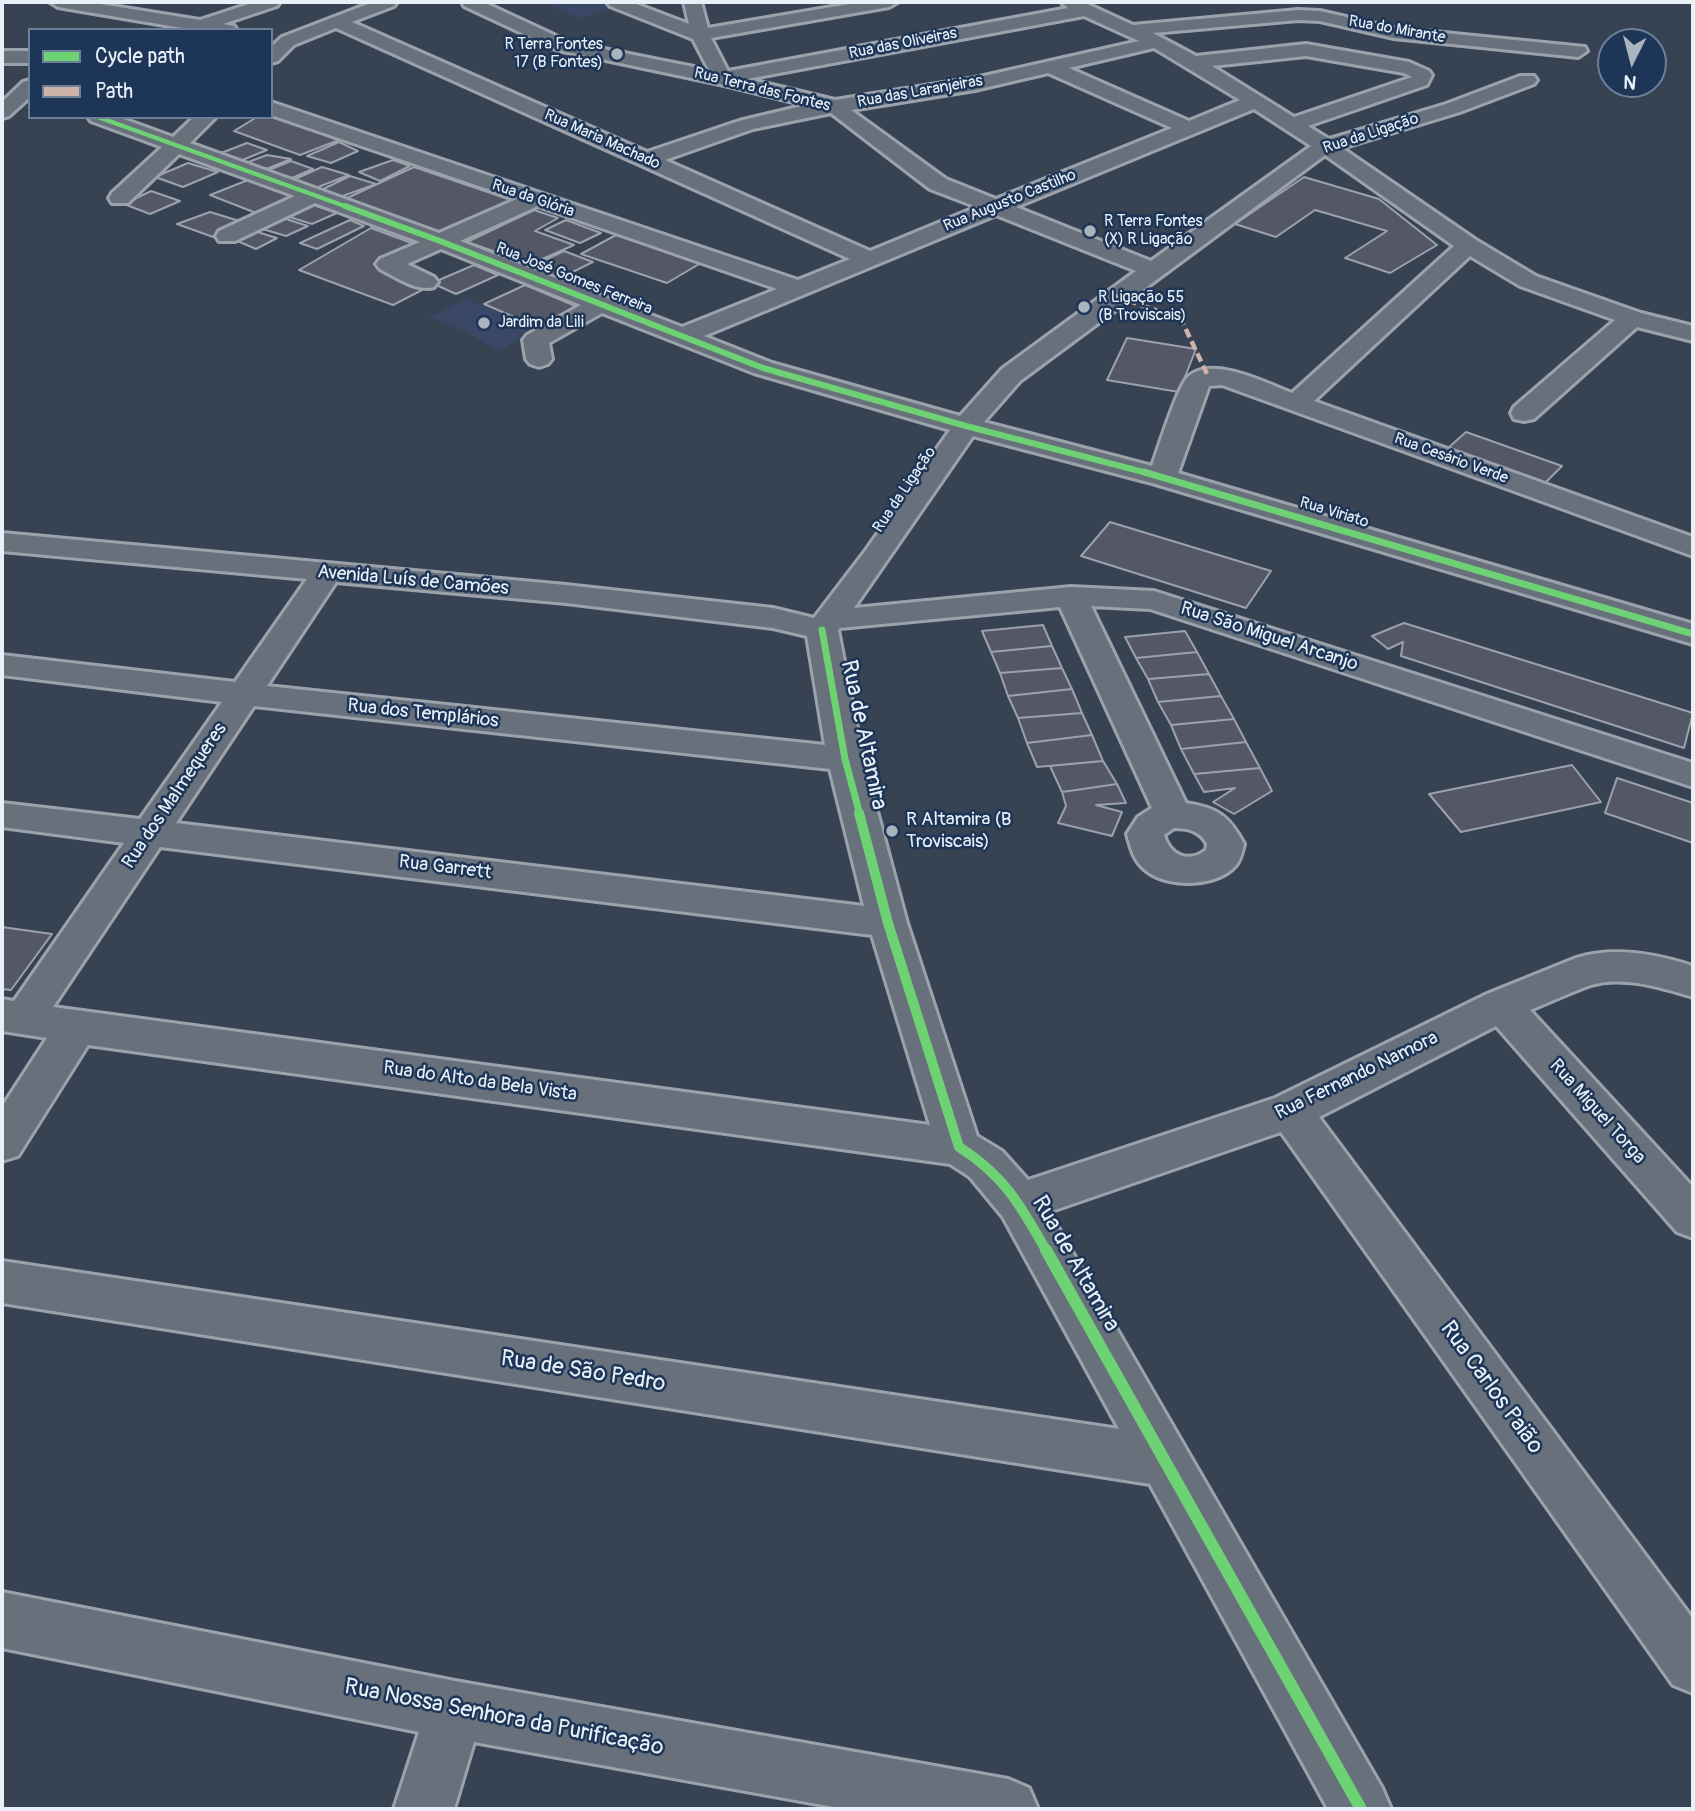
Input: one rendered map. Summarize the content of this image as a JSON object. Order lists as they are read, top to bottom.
{
  "streets": {
    "street": [
      "Rua do Mirante",
      "Rua das Oliveiras",
      "Rua Terra das Fontes",
      "Rua das Laranjeiras",
      "Rua da Ligação",
      "Rua Maria Machado",
      "Rua da Glória",
      "Rua Augusto Castilho",
      "Rua José Gomes Ferreira",
      "Rua Cesário Verde",
      "Rua Viriato",
      "Avenida Luís de Camões",
      "Rua São Miguel Arcanjo",
      "Rua dos Templários",
      "Rua de Altamira",
      "Rua dos Malmequeres",
      "Rua Garrett",
      "Rua Fernando Namora",
      "Rua do Alto da Bela Vista",
      "Rua Miguel Torga",
      "Rua de São Pedro",
      "Rua Carlos Paião",
      "Rua Nossa Senhora da Purificação"
    ]
  },
  "crossings": [
    ["Rua das Oliveiras", "Rua Terra das Fontes"],
    ["Rua Terra das Fontes", "Rua das Laranjeiras"],
    ["Rua Terra das Fontes", "Rua da Ligação"],
    ["Rua Terra das Fontes", "Rua Augusto Castilho"],
    ["Rua das Laranjeiras", "Rua Maria Machado"],
    ["Rua da Ligação", "Rua José Gomes Ferreira"],
    ["Rua da Ligação", "Rua Viriato"],
    ["Rua da Ligação", "Avenida Luís de Camões"],
    ["Rua da Ligação", "Rua São Miguel Arcanjo"],
    ["Rua da Ligação", "Rua de Altamira"],
    ["Rua Maria Machado", "Rua Augusto Castilho"],
    ["Rua da Glória", "Rua Augusto Castilho"],
    ["Rua Augusto Castilho", "Rua José Gomes Ferreira"],
    ["Rua José Gomes Ferreira", "Rua Viriato"],
    ["Rua Cesário Verde", "Rua Viriato"],
    ["Avenida Luís de Camões", "Rua São Miguel Arcanjo"],
    ["Avenida Luís de Camões", "Rua de Altamira"],
    ["Avenida Luís de Camões", "Rua dos Malmequeres"],
    ["Rua São Miguel Arcanjo", "Rua de Altamira"],
    ["Rua dos Templários", "Rua de Altamira"],
    ["Rua dos Templários", "Rua dos Malmequeres"],
    ["Rua de Altamira", "Rua Garrett"],
    ["Rua de Altamira", "Rua Fernando Namora"],
    ["Rua de Altamira", "Rua do Alto da Bela Vista"],
    ["Rua de Altamira", "Rua de São Pedro"],
    ["Rua dos Malmequeres", "Rua Garrett"],
    ["Rua dos Malmequeres", "Rua do Alto da Bela Vista"],
    ["Rua Fernando Namora", "Rua Miguel Torga"],
    ["Rua Fernando Namora", "Rua Carlos Paião"]
  ],
  "places": [
    "R Terra Fontes 17 (B Fontes)",
    "R Terra Fontes (X) R Ligação",
    "R Ligação 55 (B Troviscais)",
    "Jardim da Lili",
    "R Altamira (B Troviscais)"
  ],
  "legend": ["Cycle path", "Path"],
  "north": "bottom"
}
